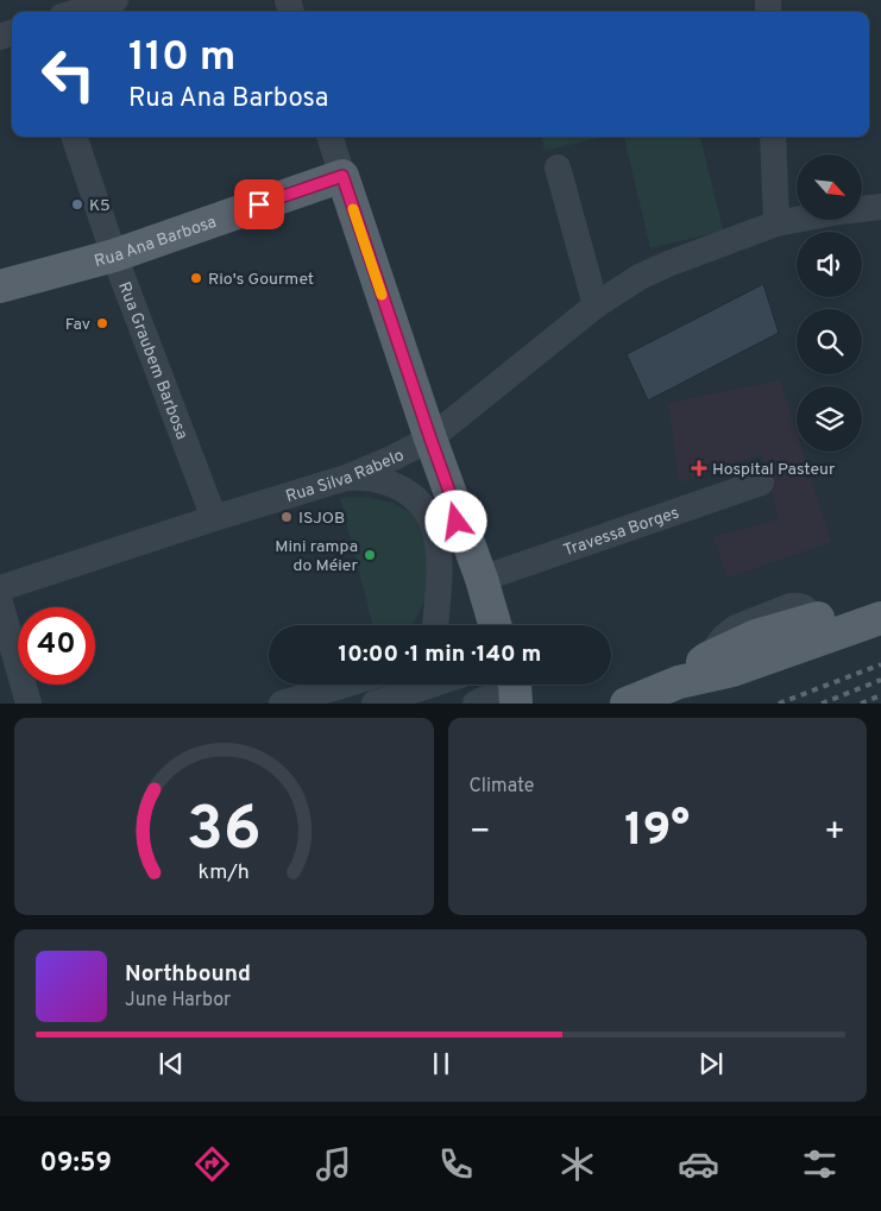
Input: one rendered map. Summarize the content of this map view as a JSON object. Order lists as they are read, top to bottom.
{
  "streets": {
    "main road": ["Rua Ana Barbosa"],
    "street": ["Rua Graubem Barbosa", "Rua Silva Rabelo", "Travessa Borges"]
  },
  "crossings": [
    ["Rua Ana Barbosa", "Rua Graubem Barbosa"],
    ["Rua Graubem Barbosa", "Rua Silva Rabelo"]
  ],
  "places": {
    "other": [
      "K5",
      "Rio's Gourmet",
      "Fav",
      "ISJOB",
      "Mini rampa do Méier"
    ],
    "health": ["Hospital Pasteur"]
  },
  "north": "bottom right",
  "page": {
    "turn": ["110 m", "Rua Ana Barbosa"],
    "limit": "40",
    "trip": "10:00 · 1 min · 140 m",
    "tile": "Climate",
    "heat": ["−", "19°", "+"],
    "song": ["Northbound", "June Harbor"],
    "tabs": "09:59",
    "gauge": ["36", "km/h"]
  }
}
